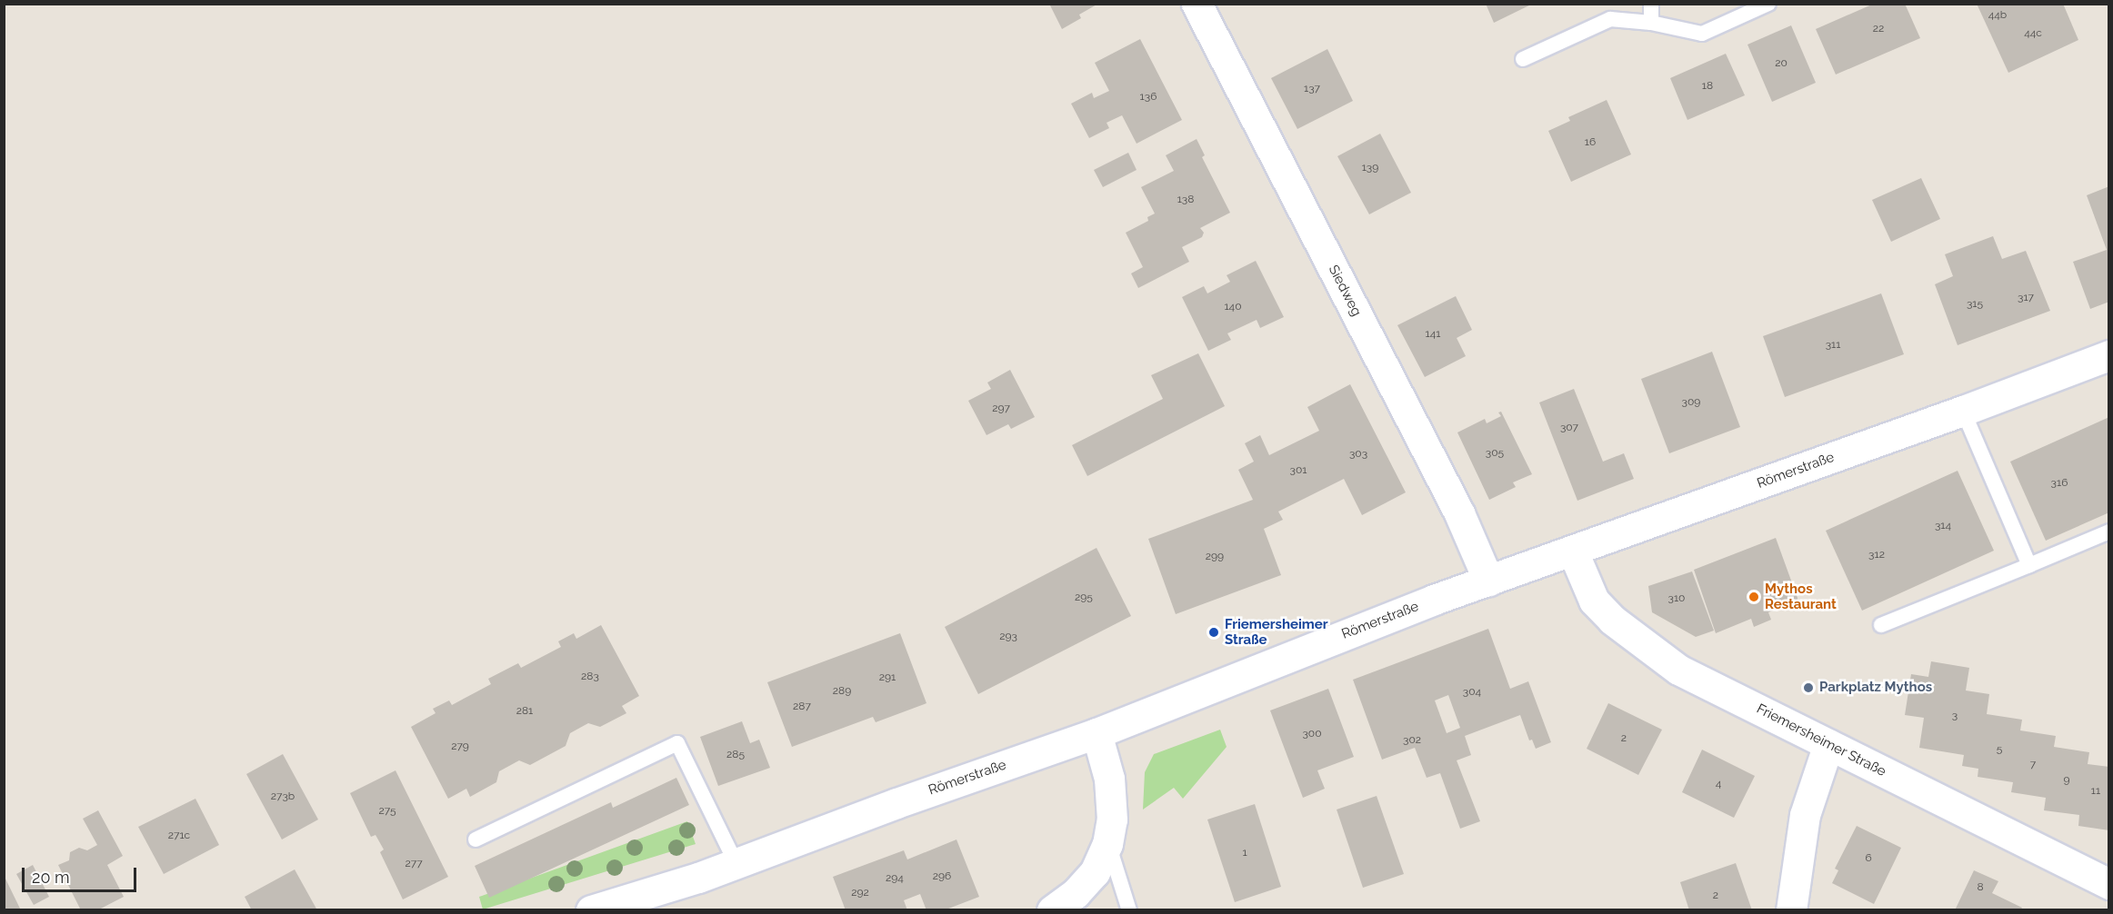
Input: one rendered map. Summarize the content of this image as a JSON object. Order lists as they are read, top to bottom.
{
  "streets": {
    "street": ["Siedweg", "Römerstraße", "Friemersheimer Straße"]
  },
  "crossings": [
    ["Siedweg", "Römerstraße"],
    ["Römerstraße", "Friemersheimer Straße"]
  ],
  "places": ["Mythos Restaurant", "Friemersheimer Straße", "Parkplatz Mythos"],
  "house_numbers": [
    "44b",
    "22",
    "44c",
    "20",
    "18",
    "137",
    "136",
    "16",
    "139",
    "138",
    "317",
    "315",
    "140",
    "141",
    "311",
    "309",
    "297",
    "307",
    "305",
    "303",
    "301",
    "316",
    "314",
    "312",
    "299",
    "295",
    "310",
    "293",
    "283",
    "291",
    "289",
    "304",
    "287",
    "281",
    "3",
    "300",
    "2",
    "302",
    "279",
    "5",
    "285",
    "7",
    "9",
    "4",
    "11",
    "273b",
    "275",
    "271c",
    "1",
    "6",
    "277",
    "296",
    "294",
    "8",
    "292",
    "2"
  ],
  "scale_bar": "20 m"
}
